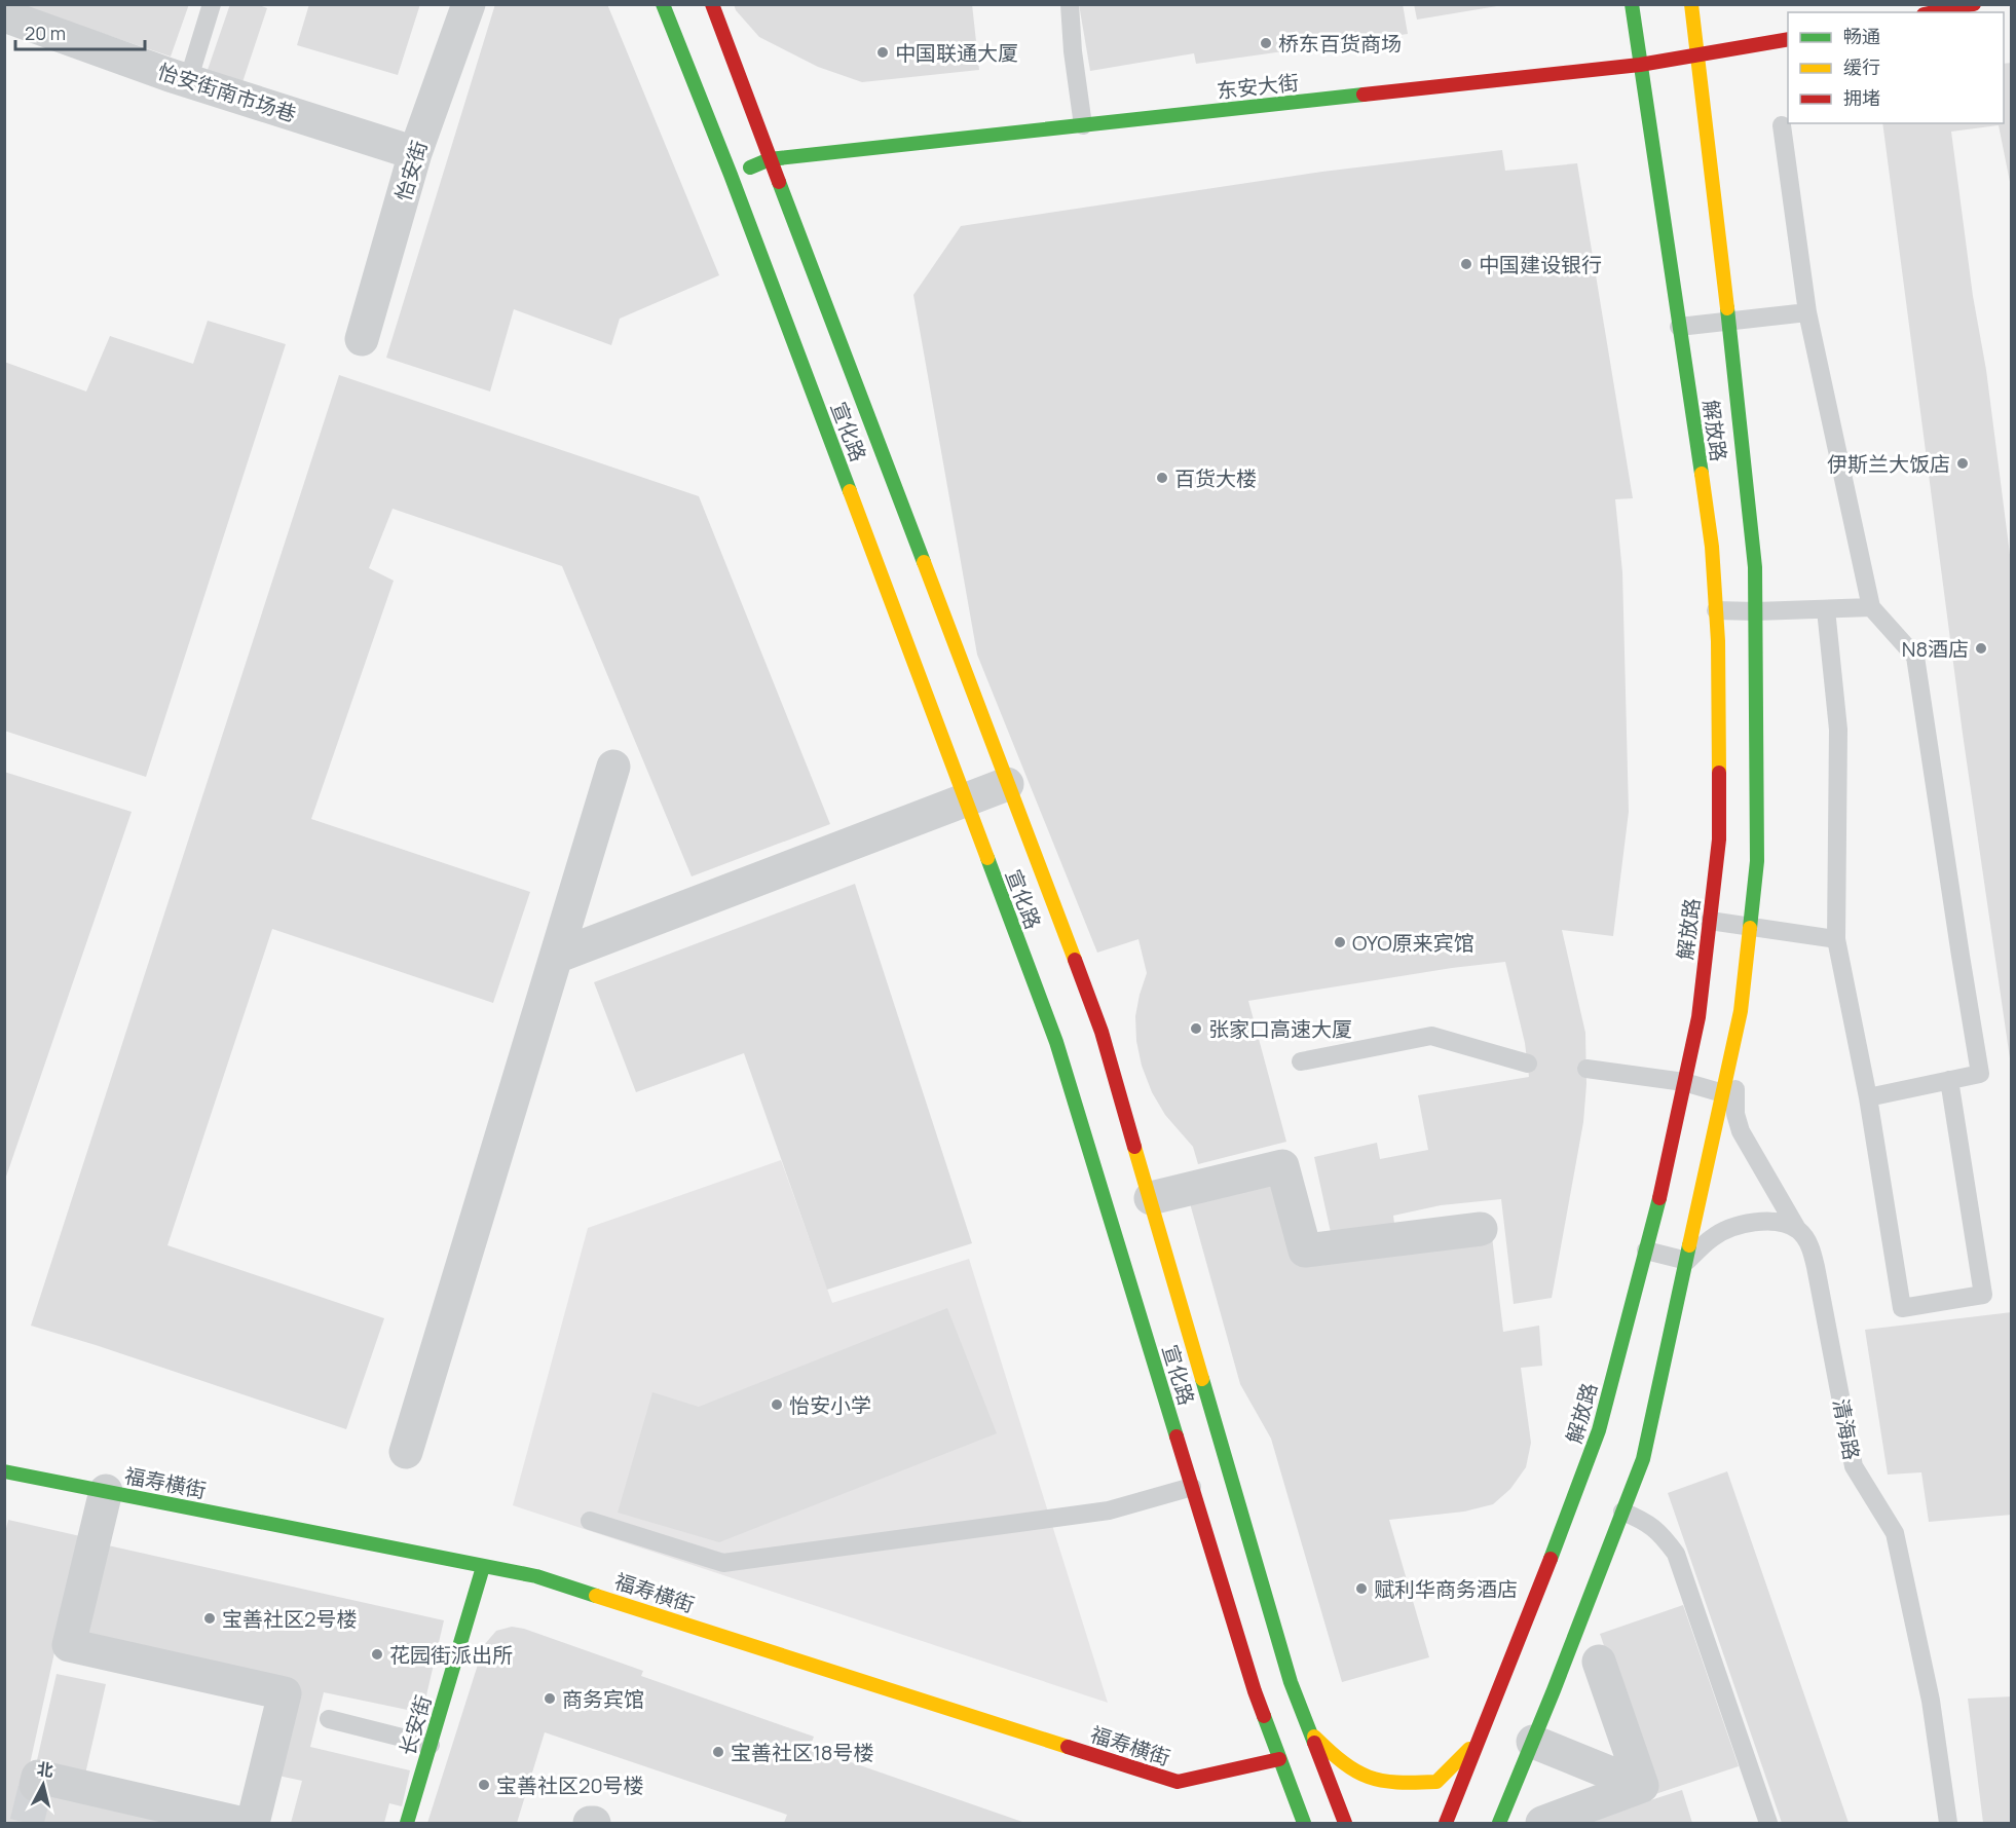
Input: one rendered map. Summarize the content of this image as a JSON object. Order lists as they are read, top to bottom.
{
  "streets": {
    "main road": [
      "东安大街",
      "解放路",
      "宣化路",
      "福寿横街",
      "长安街"
    ],
    "street": ["怡安街南市场巷", "怡安街"],
    "lane": ["清海路"]
  },
  "crossings": [
    ["东安大街", "解放路"],
    ["东安大街", "宣化路"],
    ["怡安街南市场巷", "怡安街"],
    ["解放路", "清海路"],
    ["宣化路", "福寿横街"],
    ["福寿横街", "长安街"]
  ],
  "places": [
    "桥东百货商场",
    "中国联通大厦",
    "中国建设银行",
    "伊斯兰大饭店",
    "百货大楼",
    "N8酒店",
    "OYO原来宾馆",
    "张家口高速大厦",
    "怡安小学",
    "赋利华商务酒店",
    "宝善社区2号楼",
    "花园街派出所",
    "商务宾馆",
    "宝善社区18号楼",
    "宝善社区20号楼"
  ],
  "legend": ["畅通", "缓行", "拥堵"],
  "scale_bar": "20 m",
  "north": "top"
}
